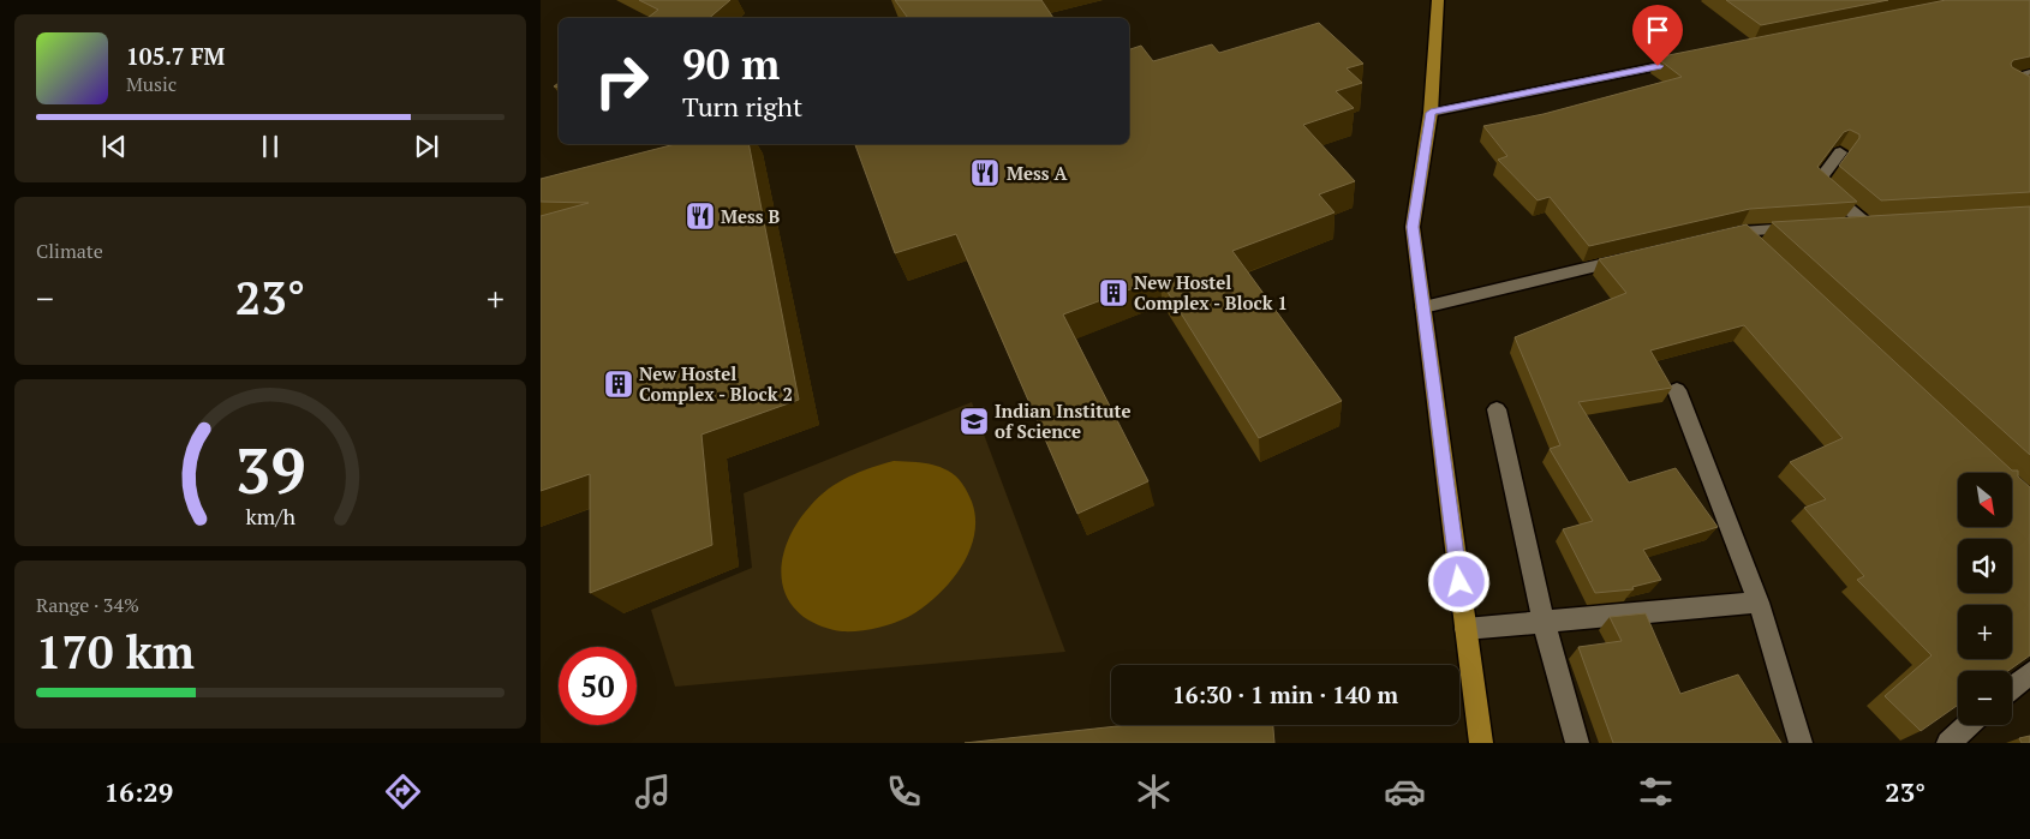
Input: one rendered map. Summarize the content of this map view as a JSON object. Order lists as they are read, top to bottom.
{
  "places": {
    "restaurant": ["Mess A", "Mess B"],
    "building": ["New Hostel Complex - Block 1", "New Hostel Complex - Block 2"],
    "school or university": ["Indian Institute of Science"]
  },
  "north": "bottom right",
  "page": {
    "turn": ["90 m", "Turn right"],
    "song": ["105.7 FM", "Music"],
    "tile": [
      "Climate",
      ["Range · 34%", "170 km"]
    ],
    "heat": ["−", "23°", "+"],
    "map_buttons": ["+", "−"],
    "limit": "50",
    "trip": "16:30 · 1 min · 140 m",
    "tabs": ["16:29", "23°"],
    "gauge": ["39", "km/h"]
  }
}
